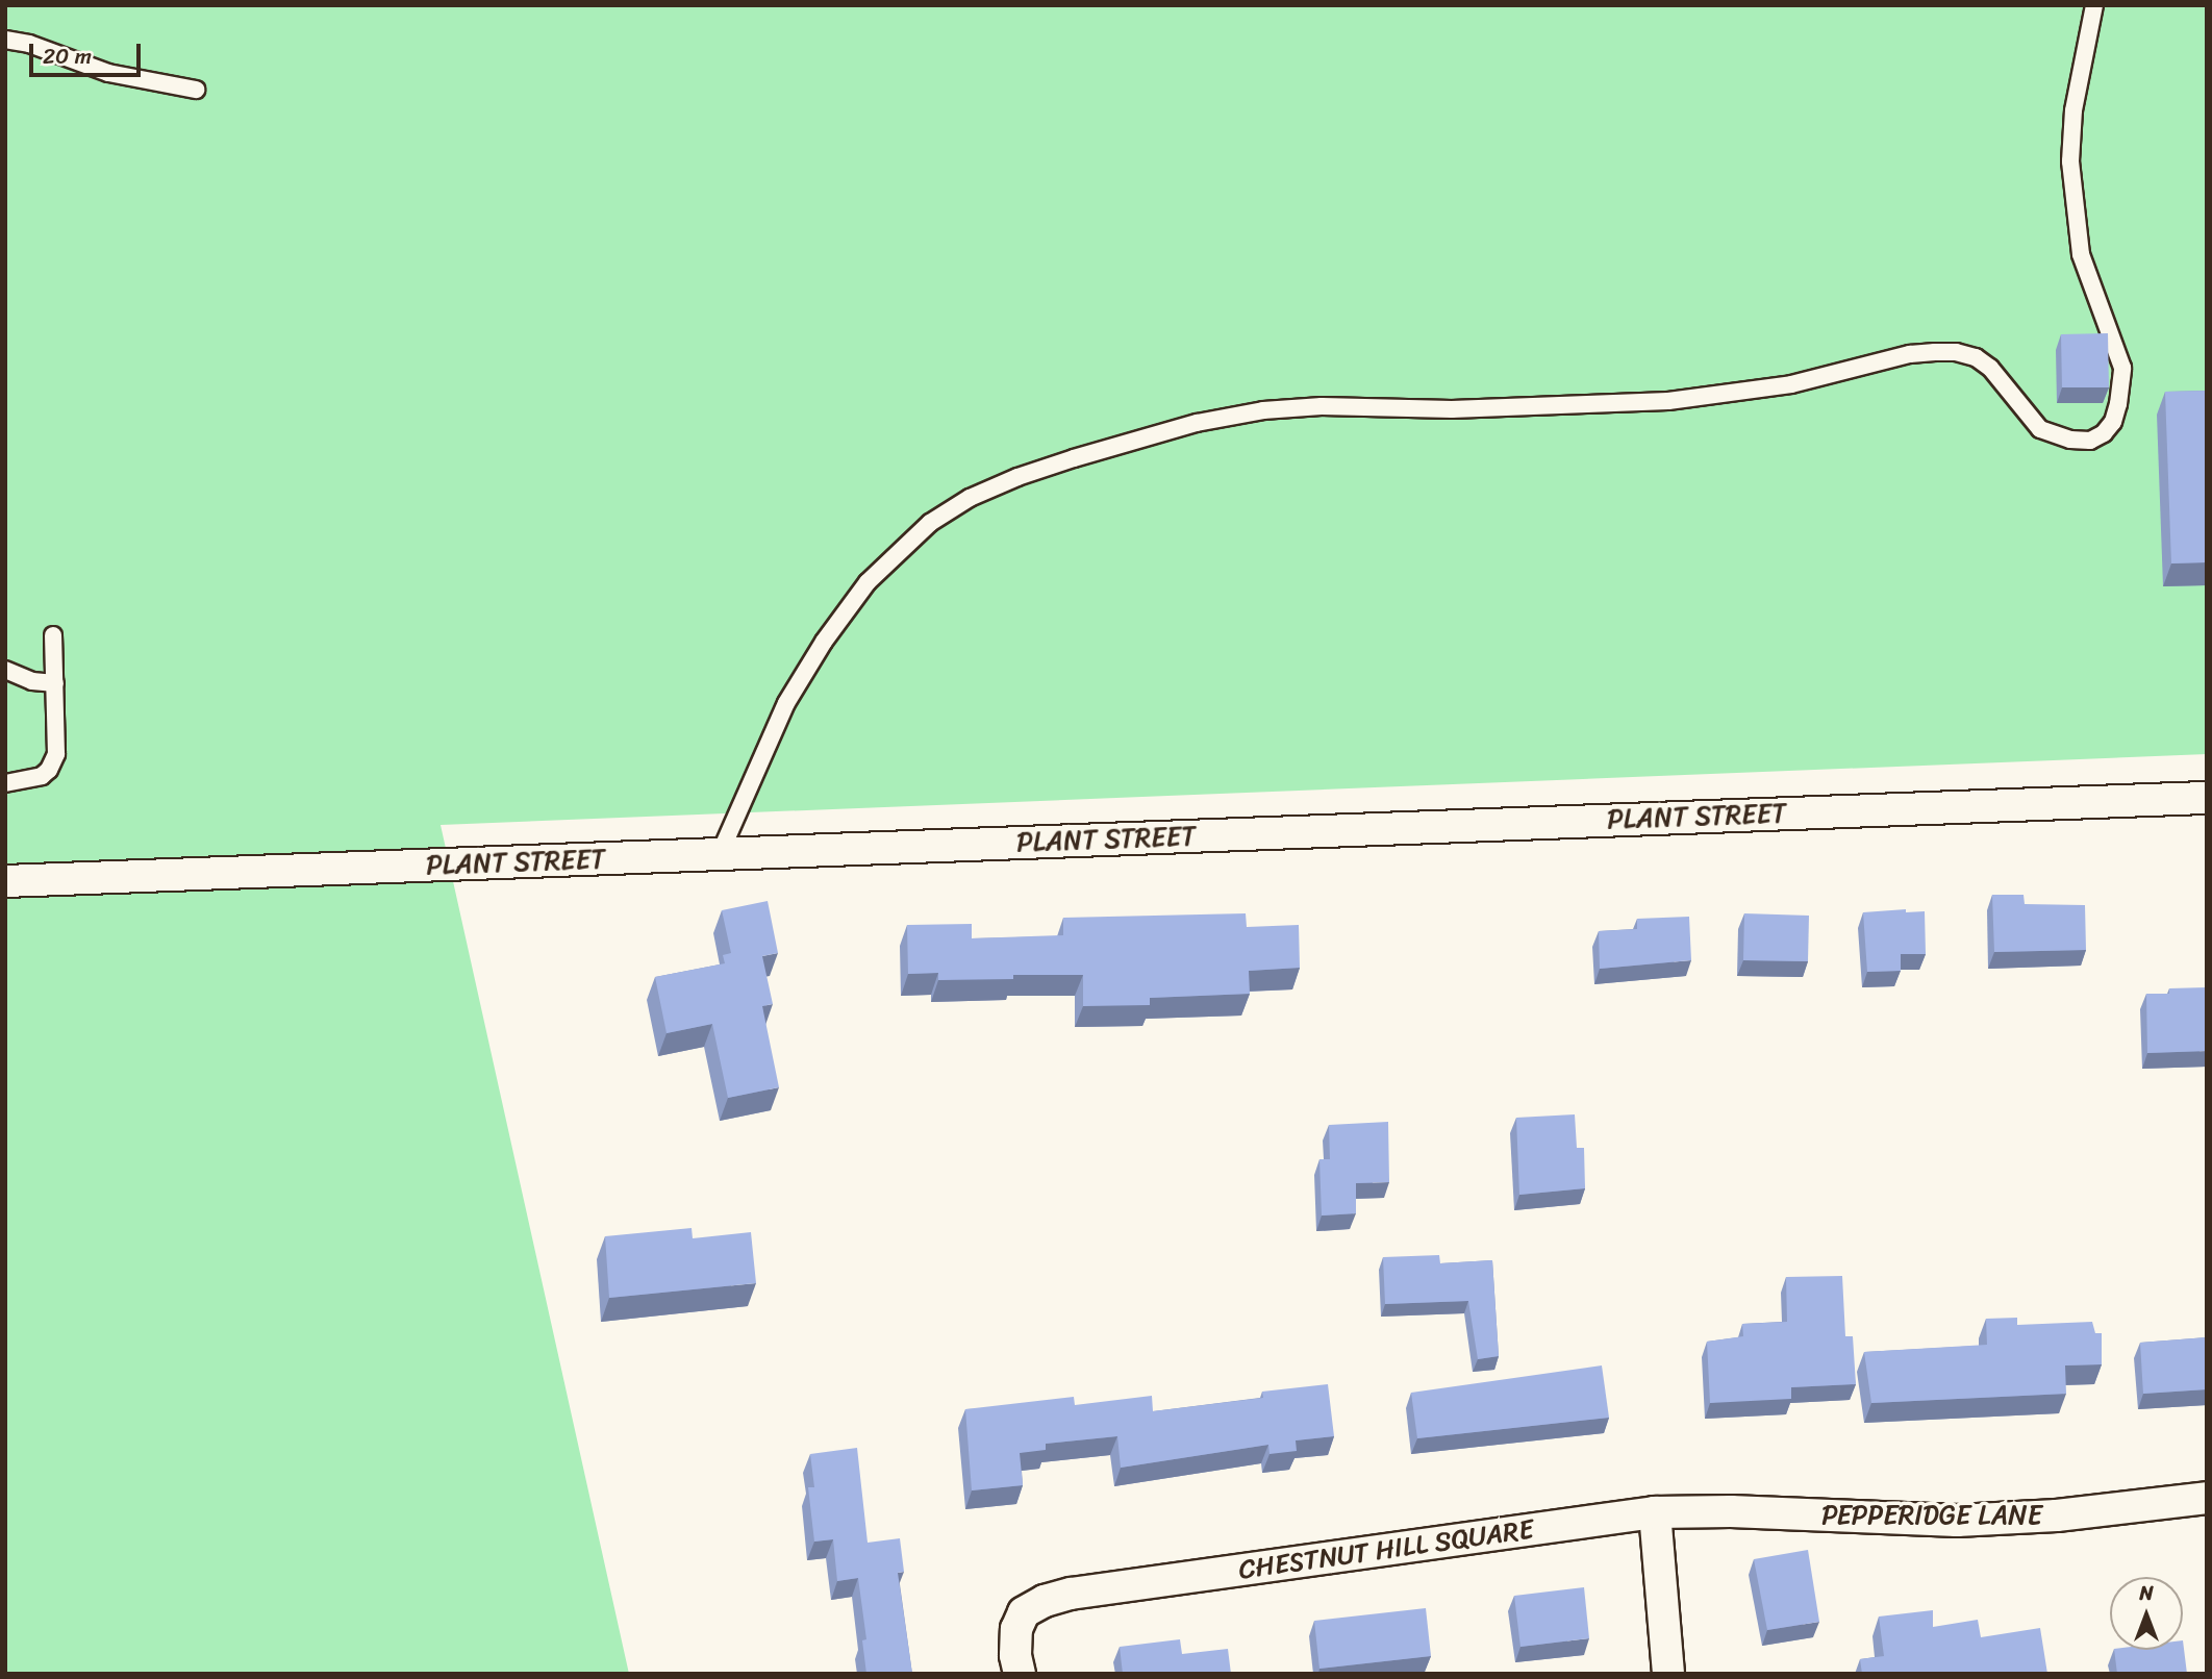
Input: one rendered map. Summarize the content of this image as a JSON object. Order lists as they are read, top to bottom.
{
  "streets": {
    "street": ["PLANT STREET", "PEPPERIDGE LANE", "CHESTNUT HILL SQUARE"]
  },
  "crossings": [
    ["PEPPERIDGE LANE", "CHESTNUT HILL SQUARE"]
  ],
  "scale_bar": "20 m",
  "north": "top"
}
